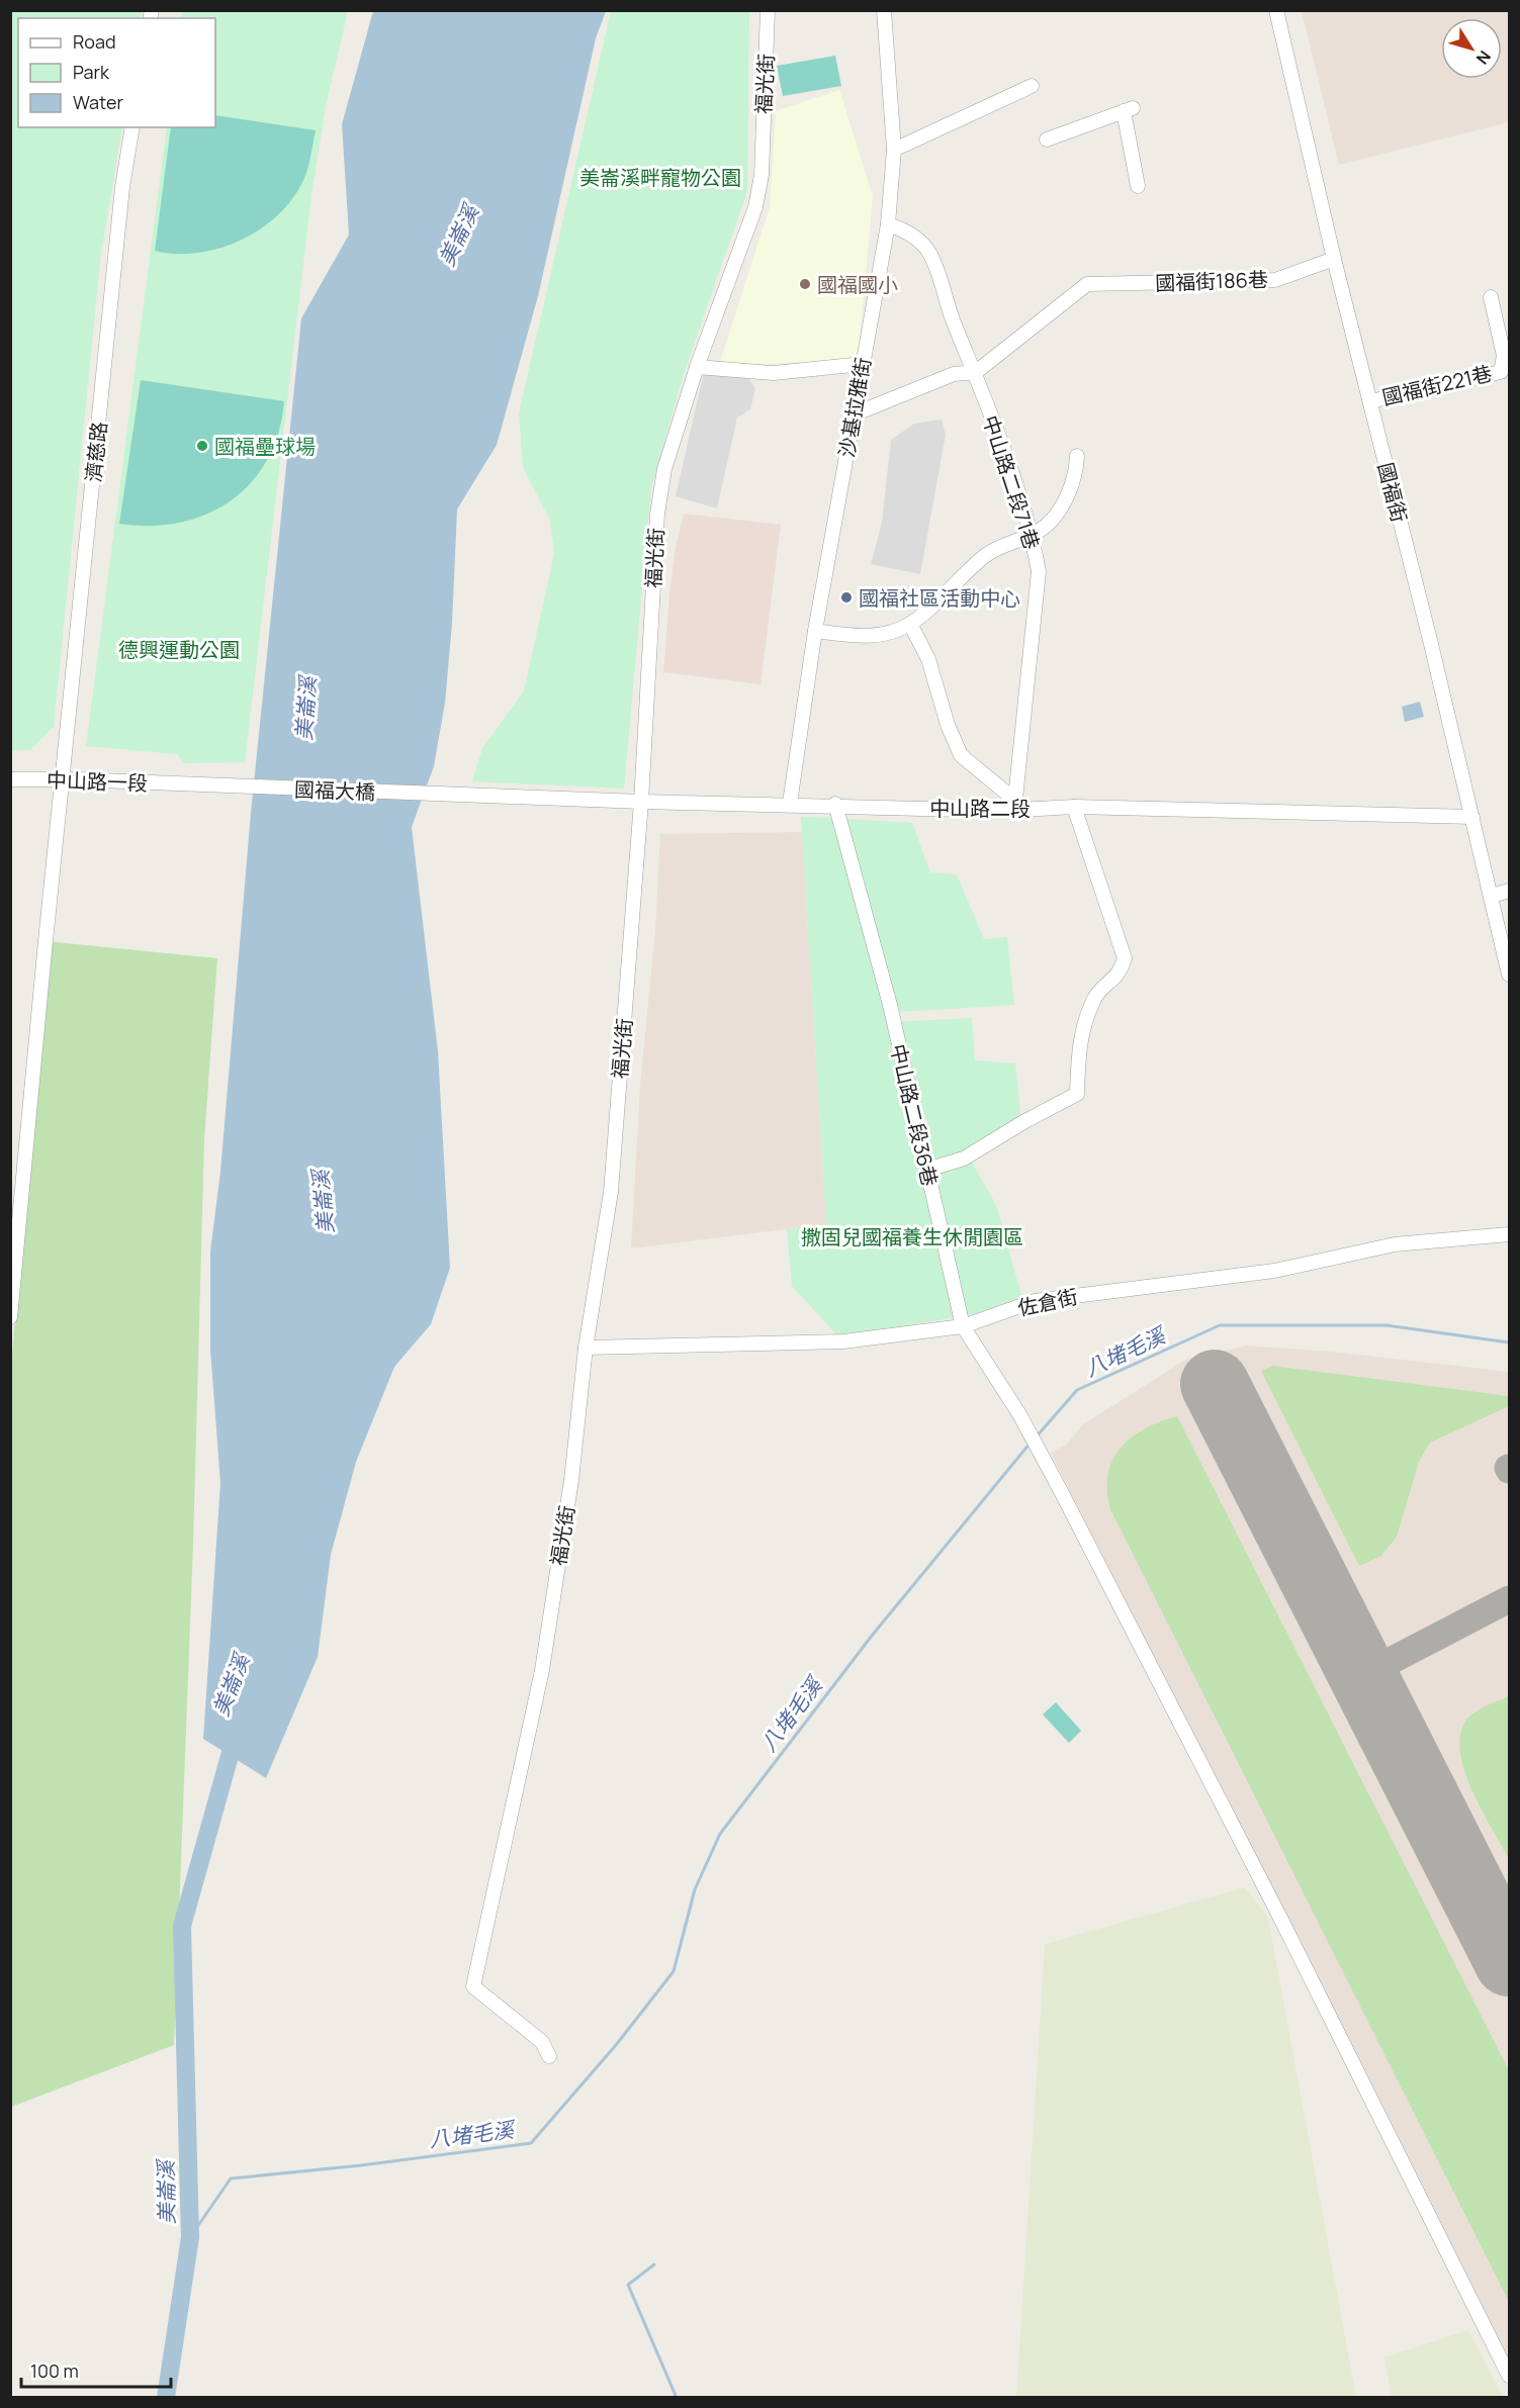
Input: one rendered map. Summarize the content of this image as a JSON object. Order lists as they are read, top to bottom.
{
  "streets": {
    "street": [
      "福光街",
      "國福街186巷",
      "國福街221巷",
      "沙基拉雅街",
      "濟慈路",
      "中山路二段71巷",
      "國福街",
      "中山路一段",
      "國福大橋",
      "中山路二段",
      "中山路二段36巷",
      "佐倉街"
    ]
  },
  "crossings": [
    ["福光街", "中山路二段"],
    ["福光街", "佐倉街"],
    ["國福街186巷", "中山路二段71巷"],
    ["國福街186巷", "國福街"],
    ["國福街221巷", "國福街"],
    ["沙基拉雅街", "中山路二段71巷"],
    ["沙基拉雅街", "中山路二段"],
    ["濟慈路", "中山路一段"],
    ["中山路二段71巷", "中山路二段"],
    ["國福街", "中山路二段"],
    ["中山路一段", "國福大橋"],
    ["國福大橋", "中山路二段"],
    ["中山路二段", "中山路二段36巷"],
    ["中山路二段36巷", "佐倉街"]
  ],
  "water": ["美崙溪", "八堵毛溪"],
  "parks": ["美崙溪畔寵物公園", "德興運動公園", "撒固兒國福養生休閒園區"],
  "places": ["國福國小", "國福壘球場", "國福社區活動中心"],
  "legend": ["Road", "Park", "Water"],
  "scale_bar": "100 m",
  "north": "bottom right"
}
